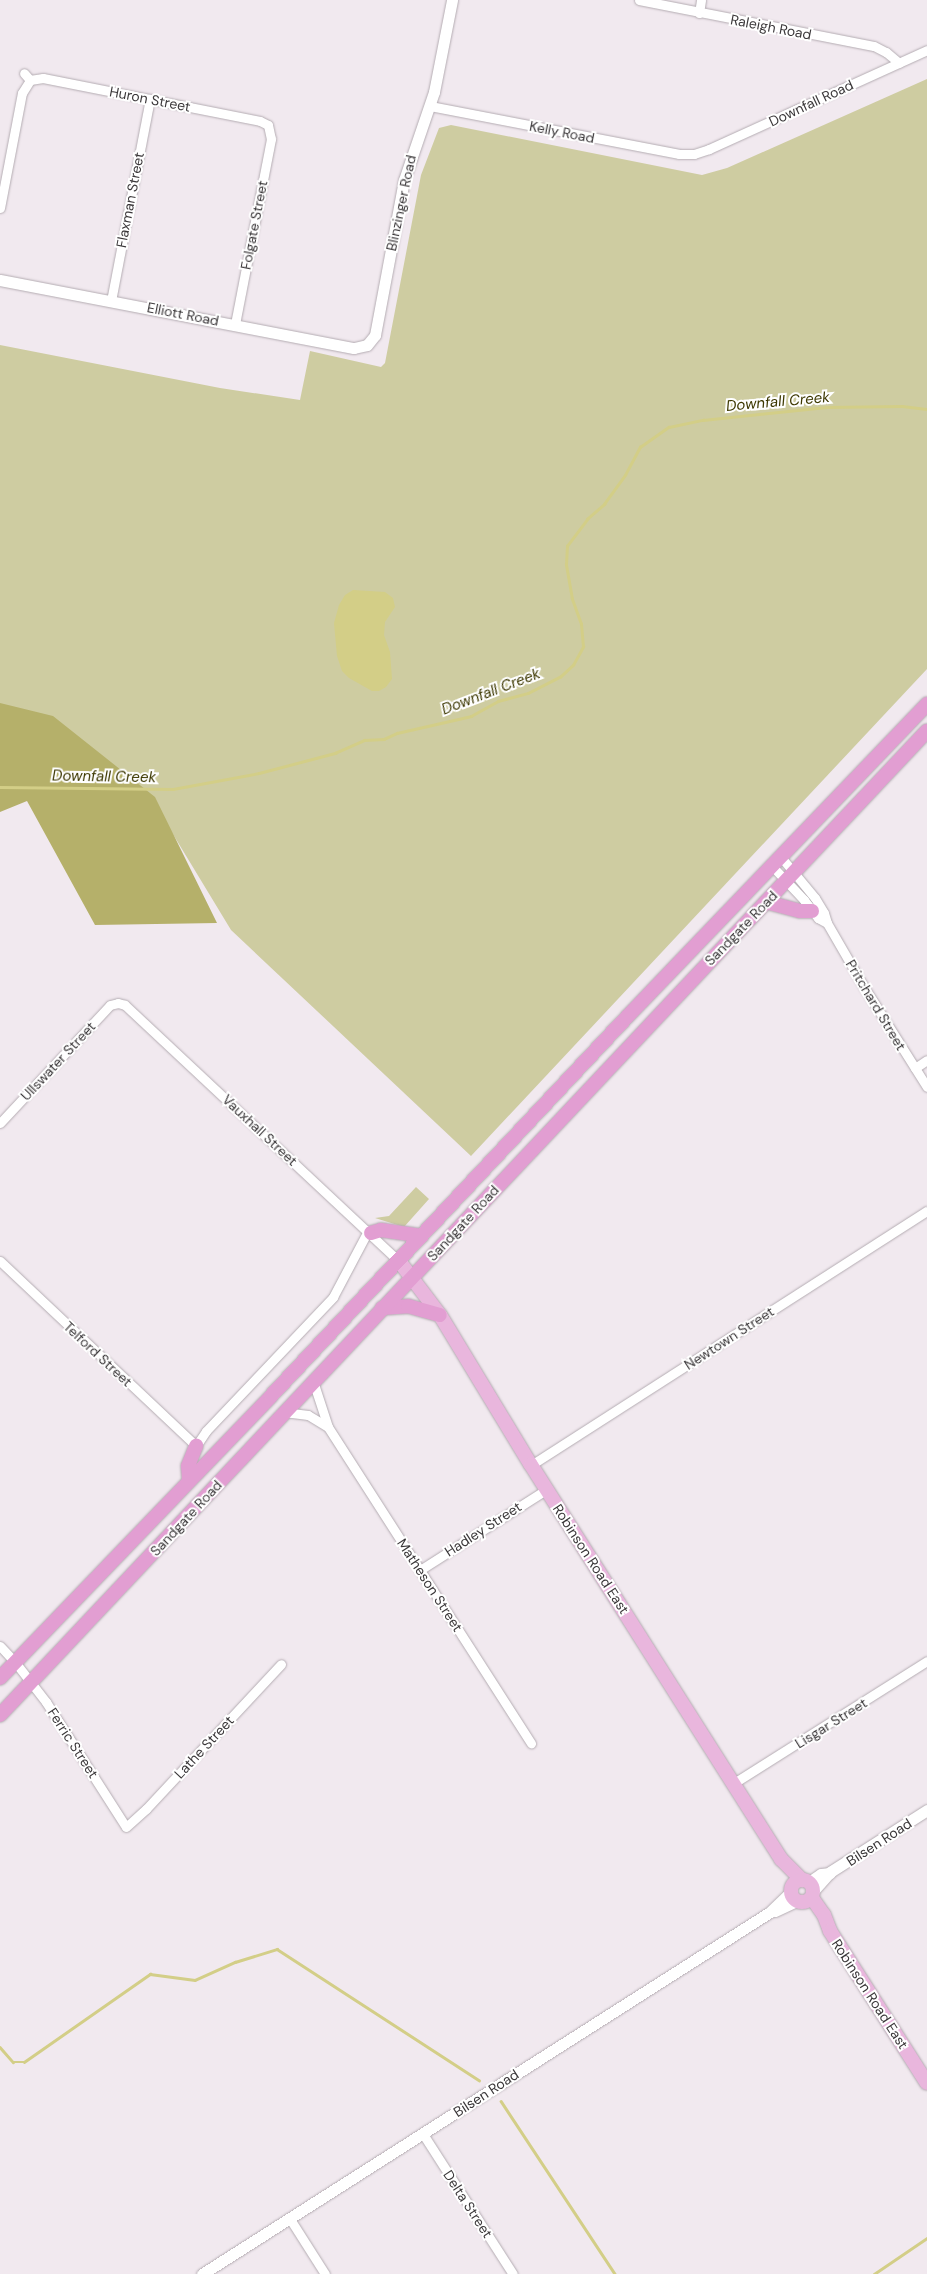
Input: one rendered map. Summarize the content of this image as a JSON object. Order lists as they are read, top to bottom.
{
  "streets": {
    "highway": ["Sandgate Road"],
    "main road": ["Robinson Road East"],
    "street": [
      "Raleigh Road",
      "Huron Street",
      "Downfall Road",
      "Kelly Road",
      "Flaxman Street",
      "Blinzinger Road",
      "Folgate Street",
      "Elliott Road",
      "Pritchard Street",
      "Ullswater Street",
      "Vauxhall Street",
      "Newtown Street",
      "Telford Street",
      "Hadley Street",
      "Matheson Street",
      "Lisgar Street",
      "Ferric Street",
      "Lathe Street",
      "Bilsen Road",
      "Delta Street"
    ]
  },
  "crossings": [
    ["Raleigh Road", "Downfall Road"],
    ["Huron Street", "Flaxman Street"],
    ["Huron Street", "Folgate Street"],
    ["Downfall Road", "Kelly Road"],
    ["Kelly Road", "Blinzinger Road"],
    ["Flaxman Street", "Elliott Road"],
    ["Blinzinger Road", "Elliott Road"],
    ["Folgate Street", "Elliott Road"],
    ["Sandgate Road", "Pritchard Street"],
    ["Sandgate Road", "Vauxhall Street"],
    ["Sandgate Road", "Robinson Road East"],
    ["Sandgate Road", "Matheson Street"],
    ["Sandgate Road", "Ferric Street"],
    ["Ullswater Street", "Vauxhall Street"],
    ["Vauxhall Street", "Robinson Road East"],
    ["Newtown Street", "Robinson Road East"],
    ["Hadley Street", "Robinson Road East"],
    ["Hadley Street", "Matheson Street"],
    ["Robinson Road East", "Lisgar Street"],
    ["Robinson Road East", "Bilsen Road"],
    ["Ferric Street", "Lathe Street"],
    ["Bilsen Road", "Delta Street"]
  ],
  "water": ["Downfall Creek"]
}
